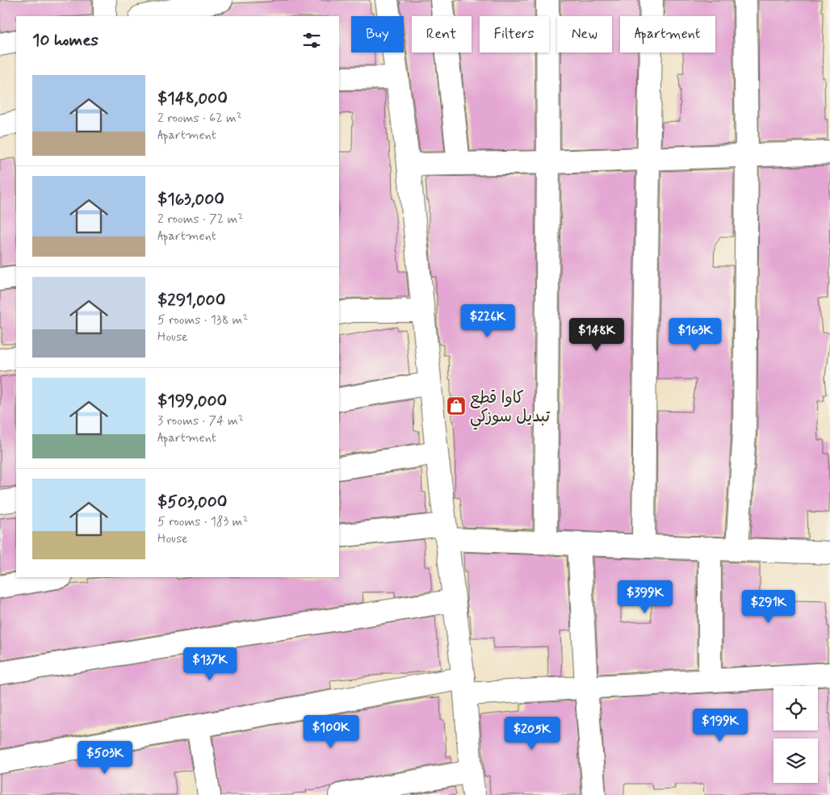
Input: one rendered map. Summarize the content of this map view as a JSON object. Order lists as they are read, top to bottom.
{
  "places": {
    "shop": ["كاوا قطع تبديل سوزكي"]
  },
  "page": {
    "chip": [
      "Buy",
      "Rent",
      "Filters",
      "New",
      "Apartment"
    ],
    "heading": "10 homes",
    "list": [
      {
        "name": "$148,000",
        "note": "2 rooms · 62 m² · Apartment"
      },
      {
        "name": "$163,000",
        "note": "2 rooms · 72 m² · Apartment"
      },
      {
        "name": "$291,000",
        "note": "5 rooms · 138 m² · House"
      },
      {
        "name": "$199,000",
        "note": "3 rooms · 74 m² · Apartment"
      },
      {
        "name": "$503,000",
        "note": "5 rooms · 183 m² · House"
      }
    ],
    "price": [
      "$226K",
      "$148K",
      "$163K",
      "$399K",
      "$291K",
      "$137K",
      "$199K",
      "$100K",
      "$205K",
      "$503K"
    ]
  }
}
